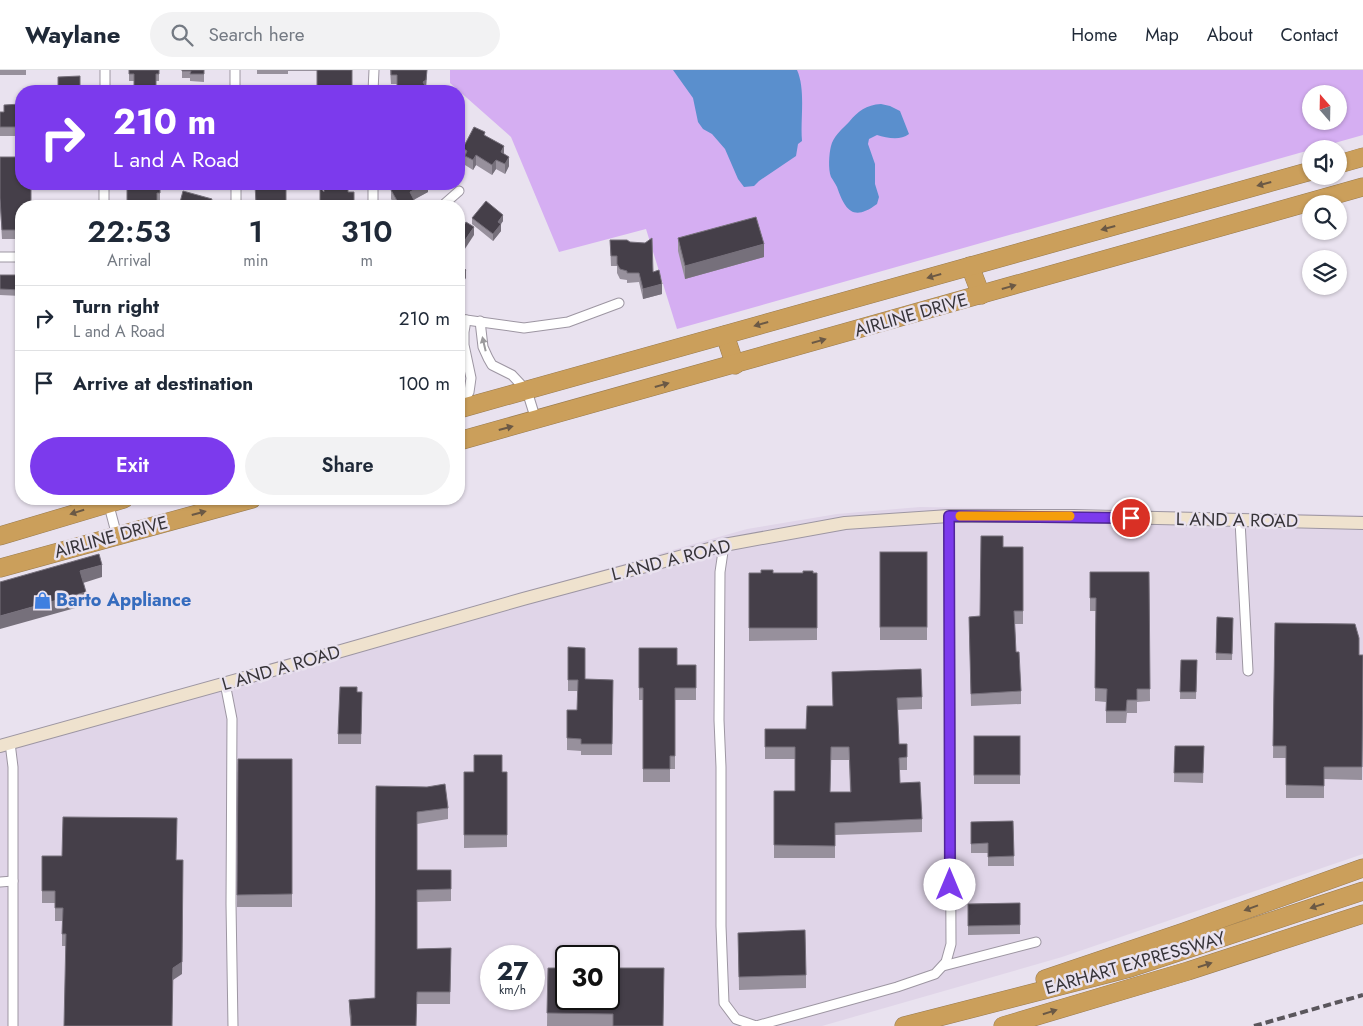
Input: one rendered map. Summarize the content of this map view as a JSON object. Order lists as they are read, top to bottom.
{
  "streets": {
    "highway": ["AIRLINE DRIVE", "EARHART EXPRESSWAY"],
    "street": ["L AND A ROAD"]
  },
  "places": {
    "shop": ["Barto Appliance"]
  },
  "north": "top",
  "page": {
    "header": "Waylane",
    "search": "Search here",
    "nav": [
      "Home",
      "Map",
      "About",
      "Contact"
    ],
    "turn": ["210 m", "L and A Road"],
    "eta": [
      "22:53",
      "Arrival",
      "1",
      "min",
      "310",
      "m"
    ],
    "list": [
      {
        "name": "Turn right",
        "note": "L and A Road",
        "value": "210 m"
      },
      {
        "name": "Arrive at destination",
        "value": "100 m"
      }
    ],
    "buttons": ["Exit", "Share"],
    "speed": "27 km/h",
    "limit": "30"
  }
}
